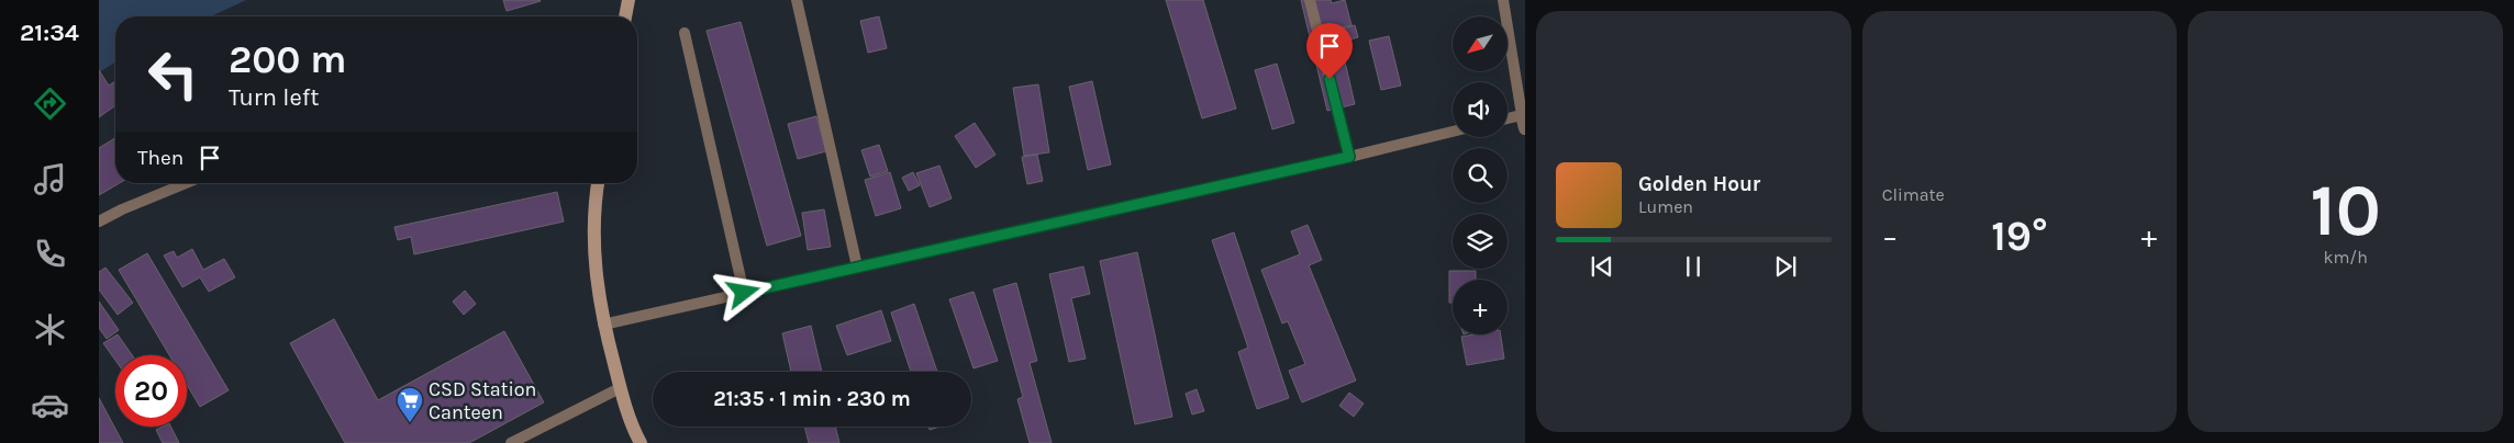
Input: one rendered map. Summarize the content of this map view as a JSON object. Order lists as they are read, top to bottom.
{
  "places": {
    "supermarket": ["CSD Station Canteen"]
  },
  "north": "bottom left",
  "page": {
    "tabs": "21:34",
    "tile": [
      "Climate",
      ["10", "km/h"]
    ],
    "map_buttons": "+",
    "turn": ["200 m", "Turn left"],
    "then": "Then",
    "song": ["Golden Hour", "Lumen"],
    "heat": ["−", "19°", "+"],
    "limit": "20",
    "trip": "21:35 · 1 min · 230 m"
  }
}
